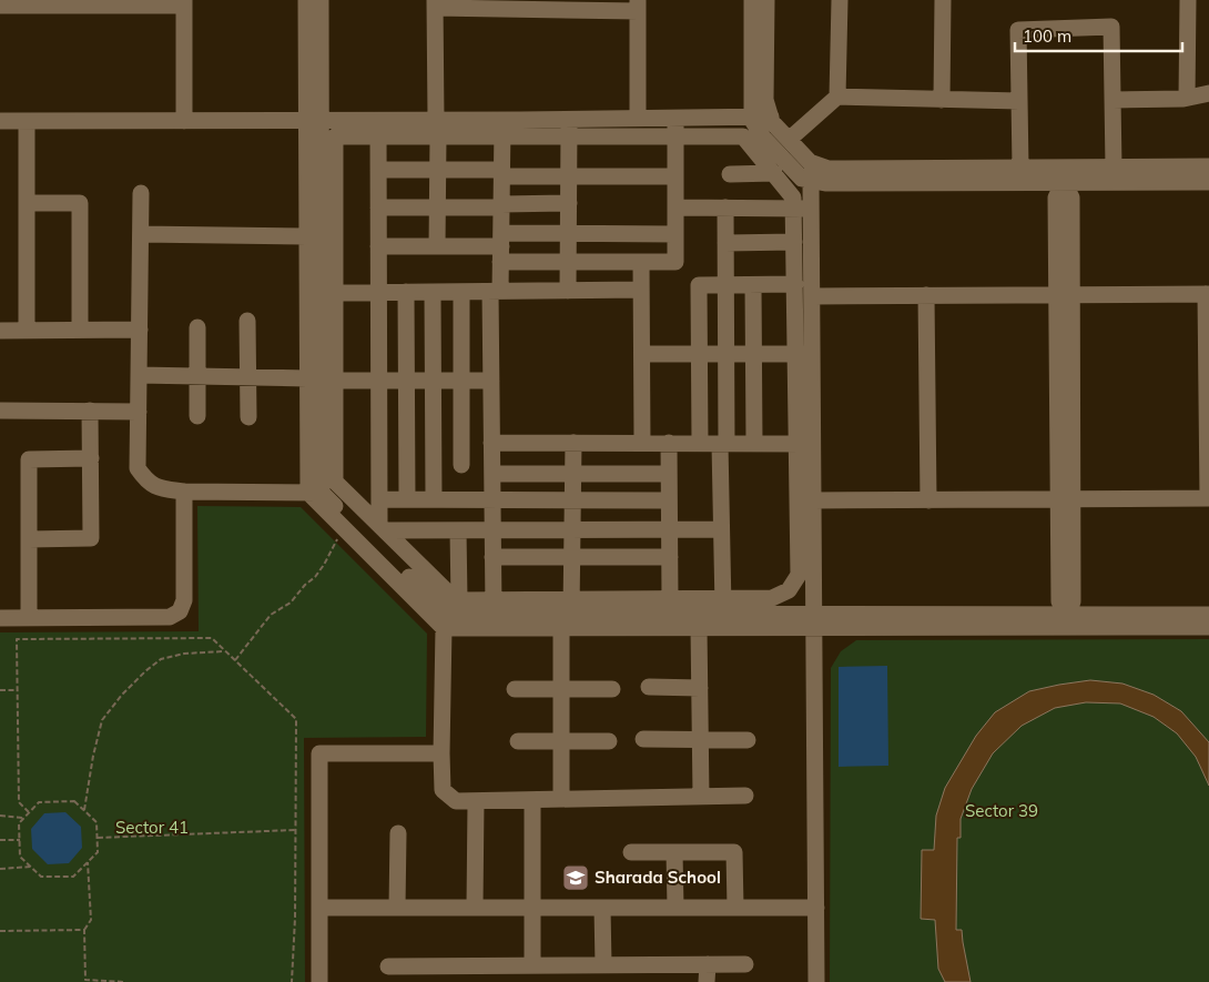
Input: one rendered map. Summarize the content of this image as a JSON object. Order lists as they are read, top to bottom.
{
  "parks": ["Sector 39", "Sector 41"],
  "places": {
    "school or university": ["Sharada School"]
  },
  "scale_bar": "100 m"
}
